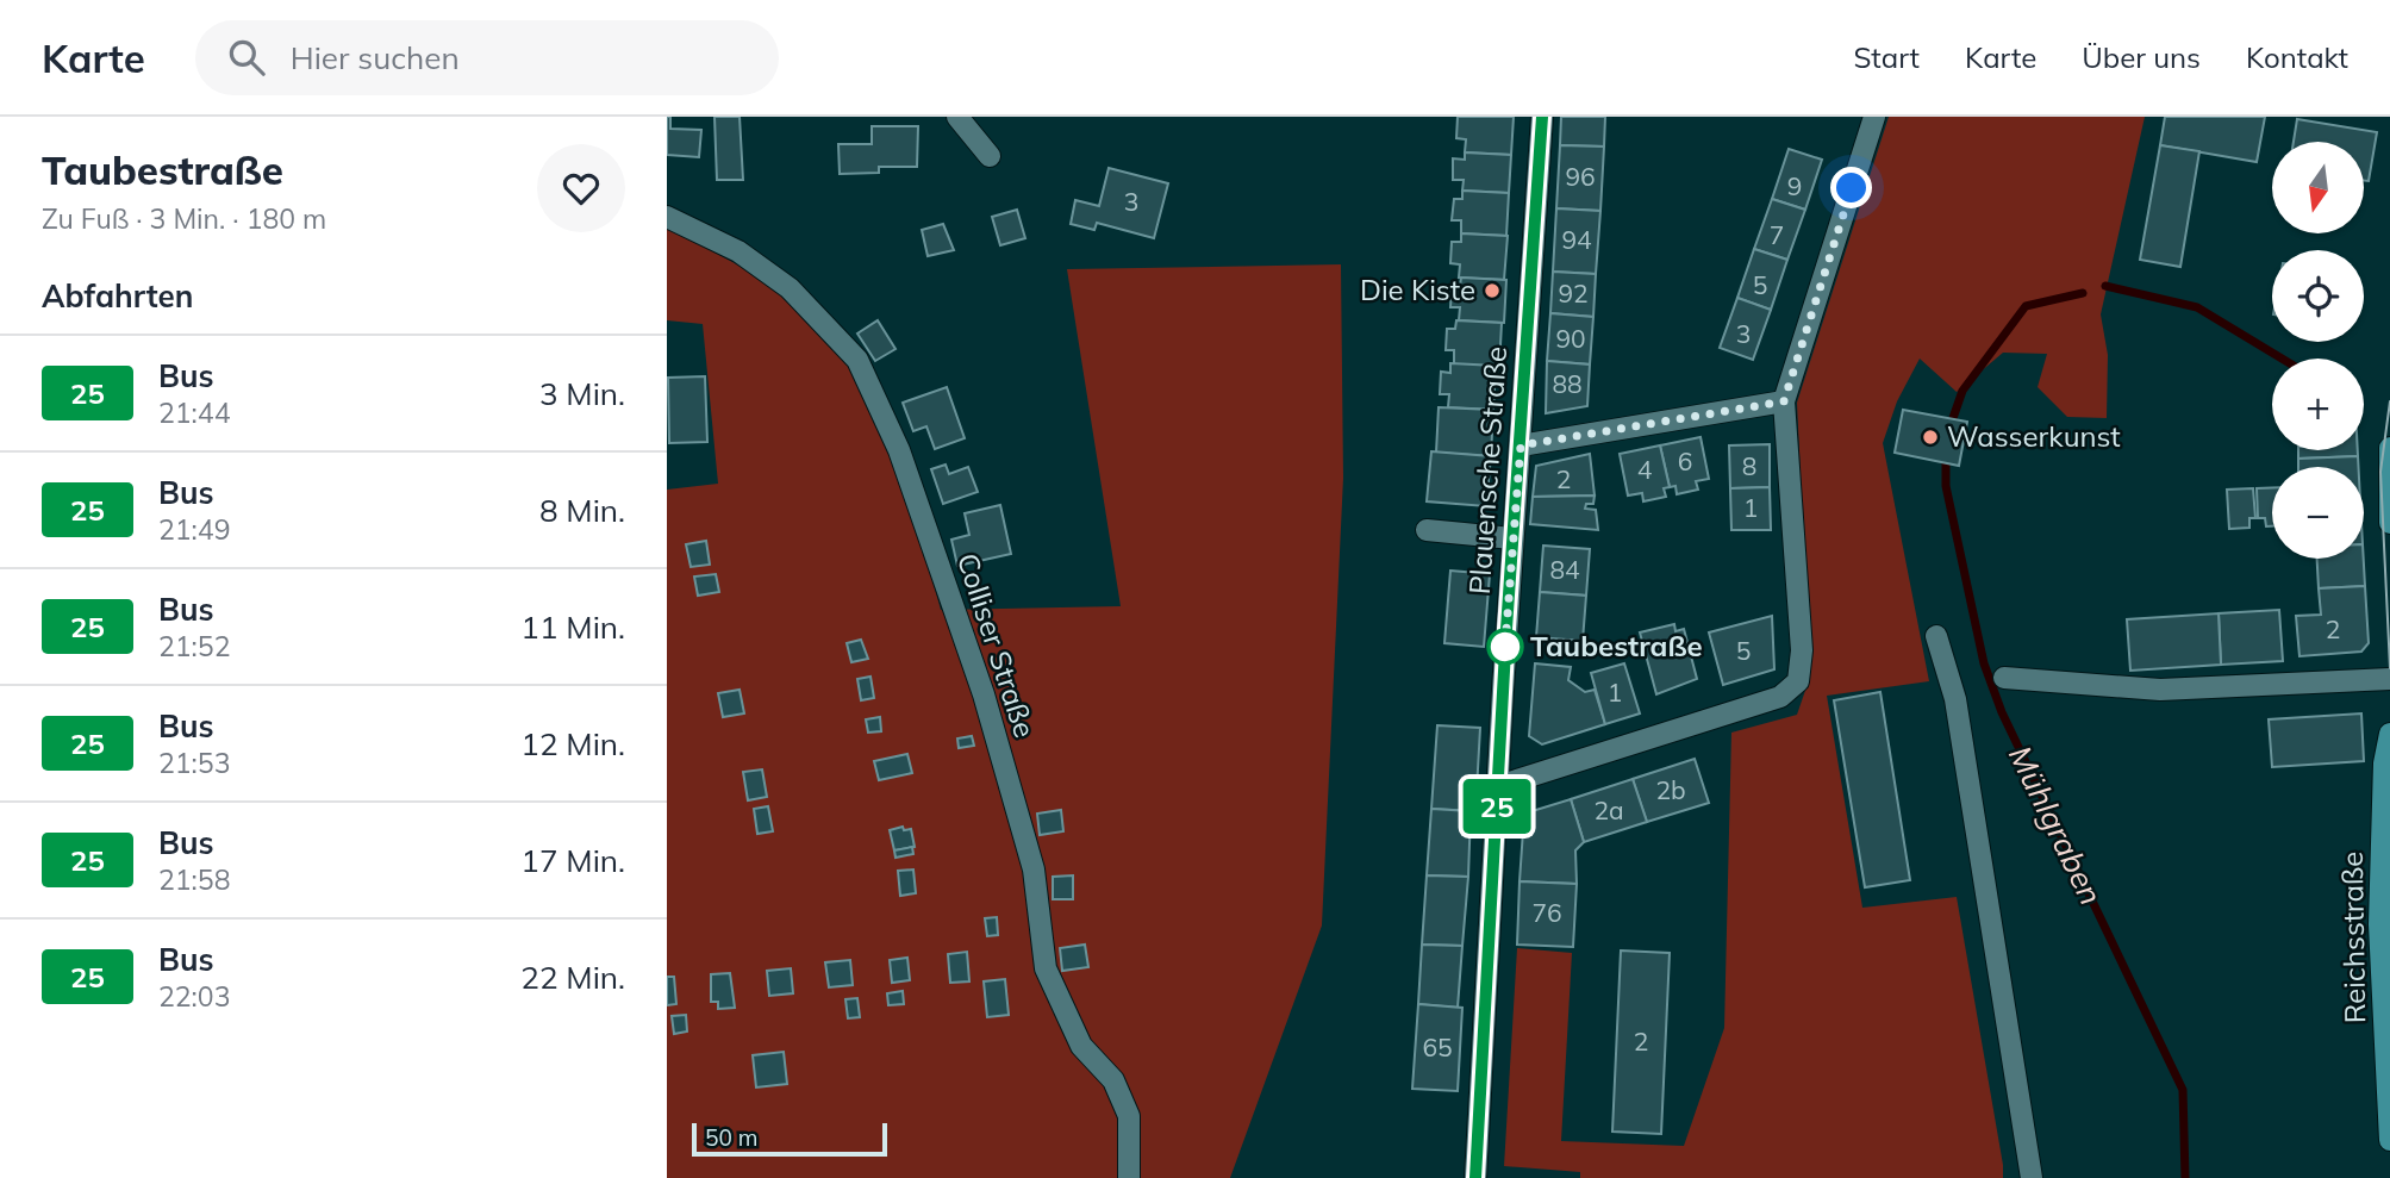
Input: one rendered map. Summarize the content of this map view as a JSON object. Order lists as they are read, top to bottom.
{
  "streets": {
    "main road": ["Reichsstraße"],
    "street": ["Plauensche Straße", "Colliser Straße"]
  },
  "water": ["Mühlgraben"],
  "places": ["Die Kiste", "Wasserkunst", "Taubestraße"],
  "lines": ["bus line 25"],
  "house_numbers": [
    "96",
    "9",
    "3",
    "7",
    "94",
    "5",
    "92",
    "3",
    "90",
    "88",
    "6",
    "8",
    "4",
    "2",
    "1",
    "84",
    "2",
    "5",
    "1",
    "2b",
    "2a",
    "76",
    "2",
    "65"
  ],
  "scale_bar": "50 m",
  "north": "bottom",
  "page": {
    "header": "Karte",
    "search": "Hier suchen",
    "nav": [
      "Start",
      "Karte",
      "Über uns",
      "Kontakt"
    ],
    "heading": [
      ["Taubestraße", "Zu Fuß · 3 Min. · 180 m"],
      "Abfahrten"
    ],
    "on_map": "25",
    "map_buttons": ["+", "−"],
    "list": [
      {
        "mark": "25",
        "name": "Bus",
        "note": "21:44",
        "value": "3 Min."
      },
      {
        "mark": "25",
        "name": "Bus",
        "note": "21:49",
        "value": "8 Min."
      },
      {
        "mark": "25",
        "name": "Bus",
        "note": "21:52",
        "value": "11 Min."
      },
      {
        "mark": "25",
        "name": "Bus",
        "note": "21:53",
        "value": "12 Min."
      },
      {
        "mark": "25",
        "name": "Bus",
        "note": "21:58",
        "value": "17 Min."
      },
      {
        "mark": "25",
        "name": "Bus",
        "note": "22:03",
        "value": "22 Min."
      }
    ],
    "scale": "50 m"
  }
}
